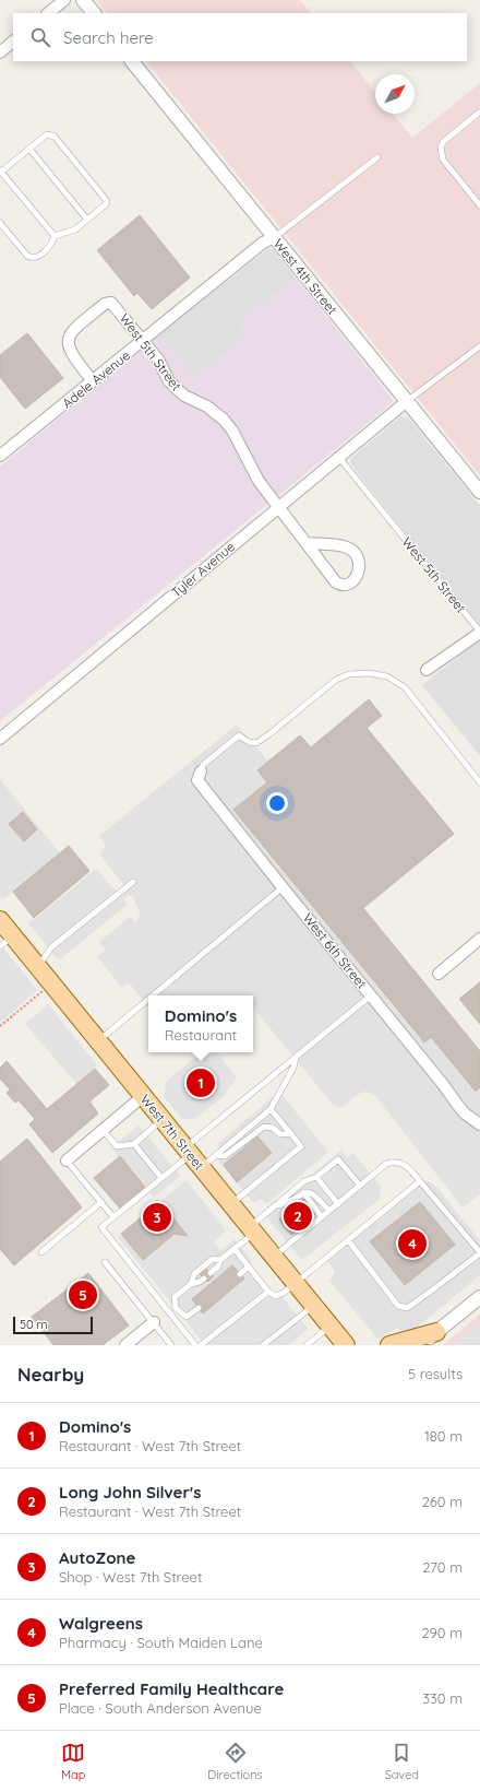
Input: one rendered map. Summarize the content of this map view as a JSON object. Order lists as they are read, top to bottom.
{
  "streets": {
    "main road": ["West 7th Street"],
    "street": [
      "West 4th Street",
      "West 5th Street",
      "Adele Avenue",
      "Tyler Avenue",
      "West 6th Street"
    ]
  },
  "crossings": [
    ["West 4th Street", "Adele Avenue"],
    ["West 4th Street", "Tyler Avenue"],
    ["West 5th Street", "Adele Avenue"],
    ["West 5th Street", "Tyler Avenue"]
  ],
  "scale_bar": "50 m",
  "north": "top right",
  "page": {
    "search": "Search here",
    "popup": ["Domino's", "Restaurant"],
    "pins": [
      "1",
      "2",
      "3",
      "4",
      "5"
    ],
    "scale": "50 m",
    "heading": ["Nearby", "5 results"],
    "list": [
      {
        "mark": "1",
        "name": "Domino's",
        "note": "Restaurant · West 7th Street",
        "value": "180 m"
      },
      {
        "mark": "2",
        "name": "Long John Silver's",
        "note": "Restaurant · West 7th Street",
        "value": "260 m"
      },
      {
        "mark": "3",
        "name": "AutoZone",
        "note": "Shop · West 7th Street",
        "value": "270 m"
      },
      {
        "mark": "4",
        "name": "Walgreens",
        "note": "Pharmacy · South Maiden Lane",
        "value": "290 m"
      },
      {
        "mark": "5",
        "name": "Preferred Family Healthcare",
        "note": "Place · South Anderson Avenue",
        "value": "330 m"
      }
    ],
    "nav": ["Map", "Directions", "Saved"]
  }
}
